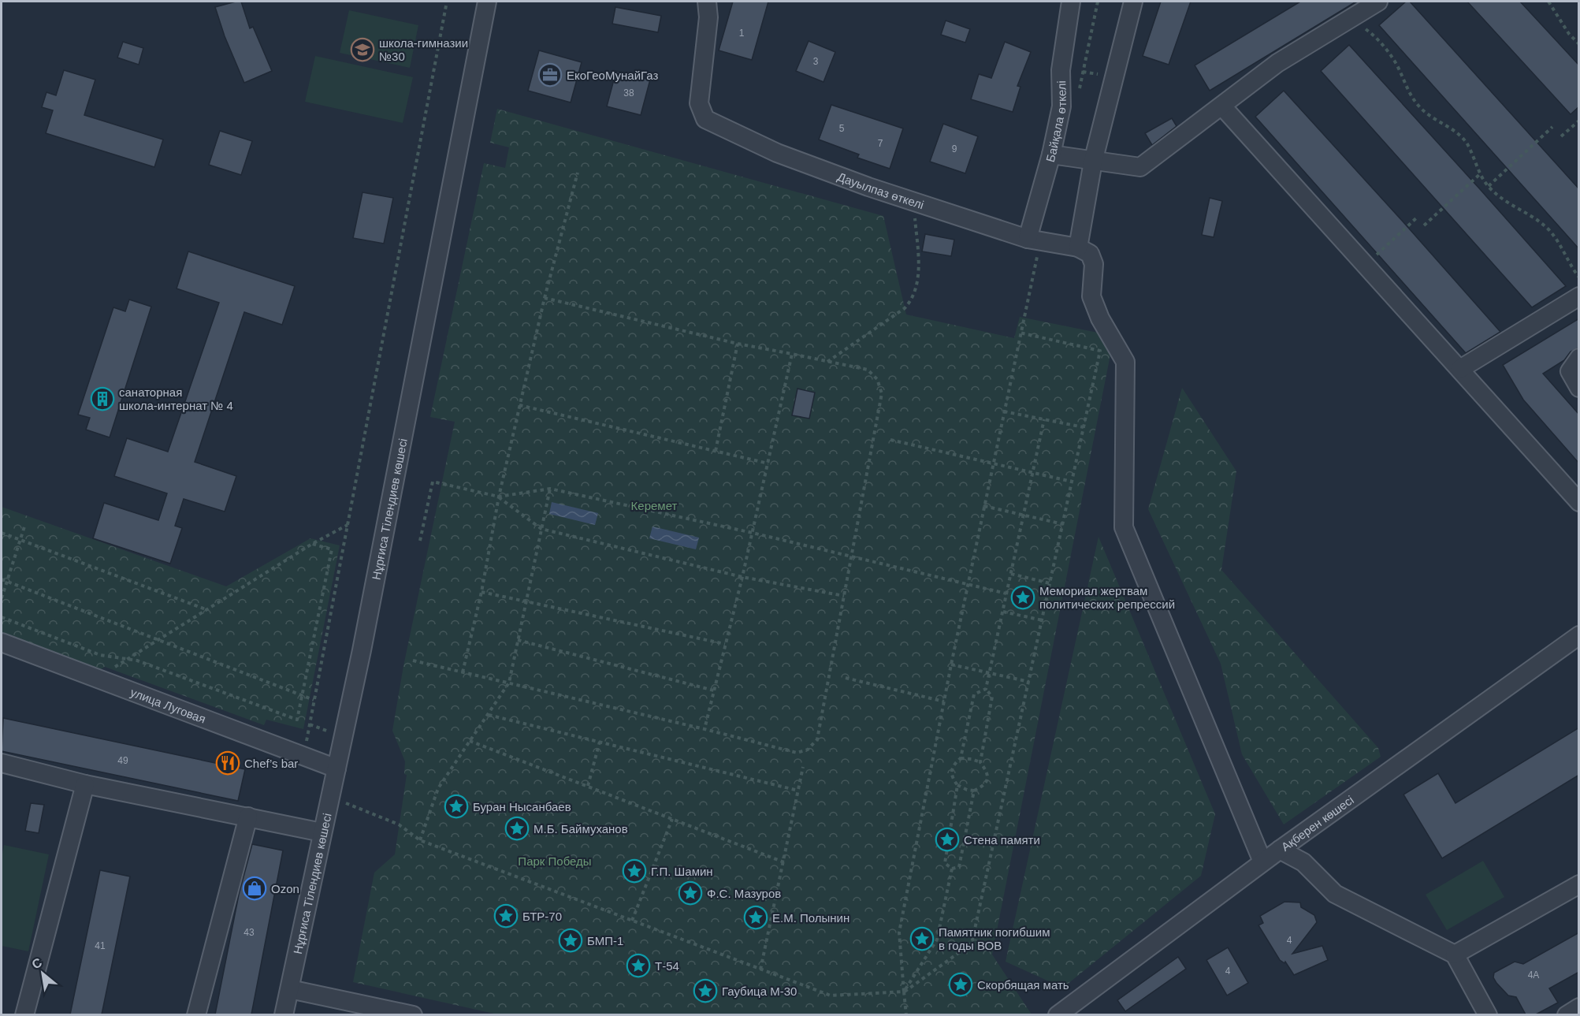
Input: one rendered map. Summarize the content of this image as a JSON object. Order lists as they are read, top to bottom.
{
  "streets": {
    "street": [
      "Байқала өткелі",
      "Дауылпаз өткелі",
      "Нұрғиса Тілендиев көшесі",
      "улица Луговая",
      "Ақберен көшесі"
    ]
  },
  "crossings": [
    ["Байқала өткелі", "Дауылпаз өткелі"],
    ["Нұрғиса Тілендиев көшесі", "улица Луговая"]
  ],
  "parks": ["Керемет", "Парк Победы"],
  "places": {
    "school or university": ["школа-гимназии №30"],
    "office": ["ЕкоГеоМунайГаз"],
    "building": ["санаторная школа-интернат № 4"],
    "place": [
      "Мемориал жертвам политических репрессий",
      "Буран Нысанбаев",
      "М.Б. Баймуханов",
      "Стена памяти",
      "Г.П. Шамин",
      "Ф.С. Мазуров",
      "БТР-70",
      "Е.М. Полынин",
      "Памятник погибшим в годы ВОВ",
      "БМП-1",
      "Т-54",
      "Скорбящая мать",
      "Гаубица М-30"
    ],
    "restaurant": ["Chef’s bar"],
    "shop": ["Ozon"]
  },
  "house_numbers": [
    "1",
    "3",
    "38",
    "5",
    "7",
    "9",
    "49",
    "43",
    "4",
    "41",
    "4",
    "4А"
  ],
  "north": "top left"
}
